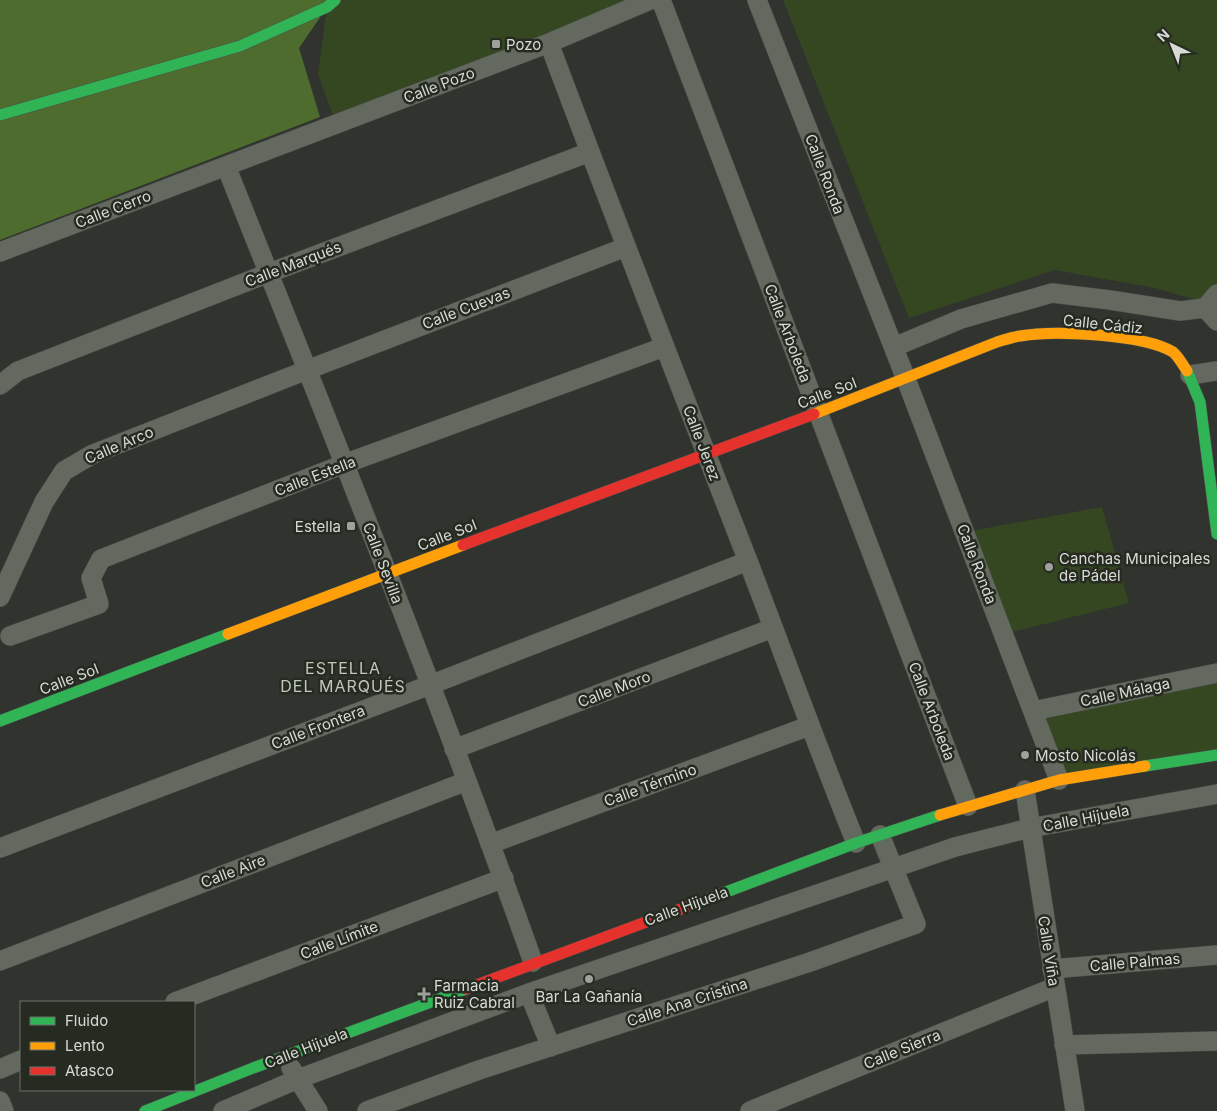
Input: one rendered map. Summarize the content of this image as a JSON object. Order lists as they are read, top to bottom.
{
  "streets": {
    "street": [
      "Calle Pozo",
      "Calle Ronda",
      "Calle Cerro",
      "Calle Marqués",
      "Calle Cuevas",
      "Calle Cádiz",
      "Calle Arboleda",
      "Calle Sol",
      "Calle Jerez",
      "Calle Arco",
      "Calle Estella",
      "Calle Sevilla",
      "Calle Moro",
      "Calle Málaga",
      "Calle Frontera",
      "Calle Término",
      "Calle Hijuela",
      "Calle Aire",
      "Calle Límite",
      "Calle Viña",
      "Calle Palmas",
      "Calle Ana Cristina",
      "Calle Sierra"
    ]
  },
  "crossings": [
    ["Calle Pozo", "Calle Cerro"],
    ["Calle Pozo", "Calle Jerez"],
    ["Calle Pozo", "Calle Sevilla"],
    ["Calle Ronda", "Calle Cádiz"],
    ["Calle Ronda", "Calle Sol"],
    ["Calle Ronda", "Calle Málaga"],
    ["Calle Ronda", "Calle Hijuela"],
    ["Calle Cerro", "Calle Sevilla"],
    ["Calle Marqués", "Calle Jerez"],
    ["Calle Marqués", "Calle Sevilla"],
    ["Calle Cuevas", "Calle Jerez"],
    ["Calle Cuevas", "Calle Arco"],
    ["Calle Cuevas", "Calle Sevilla"],
    ["Calle Cádiz", "Calle Sol"],
    ["Calle Arboleda", "Calle Sol"],
    ["Calle Arboleda", "Calle Hijuela"],
    ["Calle Sol", "Calle Jerez"],
    ["Calle Sol", "Calle Sevilla"],
    ["Calle Jerez", "Calle Estella"],
    ["Calle Jerez", "Calle Moro"],
    ["Calle Jerez", "Calle Frontera"],
    ["Calle Jerez", "Calle Término"],
    ["Calle Jerez", "Calle Hijuela"],
    ["Calle Arco", "Calle Sevilla"],
    ["Calle Estella", "Calle Sevilla"],
    ["Calle Sevilla", "Calle Moro"],
    ["Calle Sevilla", "Calle Frontera"],
    ["Calle Sevilla", "Calle Término"],
    ["Calle Sevilla", "Calle Hijuela"],
    ["Calle Sevilla", "Calle Aire"],
    ["Calle Sevilla", "Calle Límite"],
    ["Calle Hijuela", "Calle Viña"],
    ["Calle Hijuela", "Calle Ana Cristina"],
    ["Calle Viña", "Calle Palmas"],
    ["Calle Viña", "Calle Sierra"],
    ["Calle Palmas", "Calle Sierra"]
  ],
  "districts": ["ESTELLA DEL MARQUÉS"],
  "places": {
    "transit": ["Pozo", "Estella"],
    "other": ["Canchas Municipales de Pádel", "Mosto Nicolás", "Bar La Gañanía"],
    "health": ["Farmacia Ruiz Cabral"]
  },
  "legend": ["Fluido", "Lento", "Atasco"],
  "north": "top left"
}
